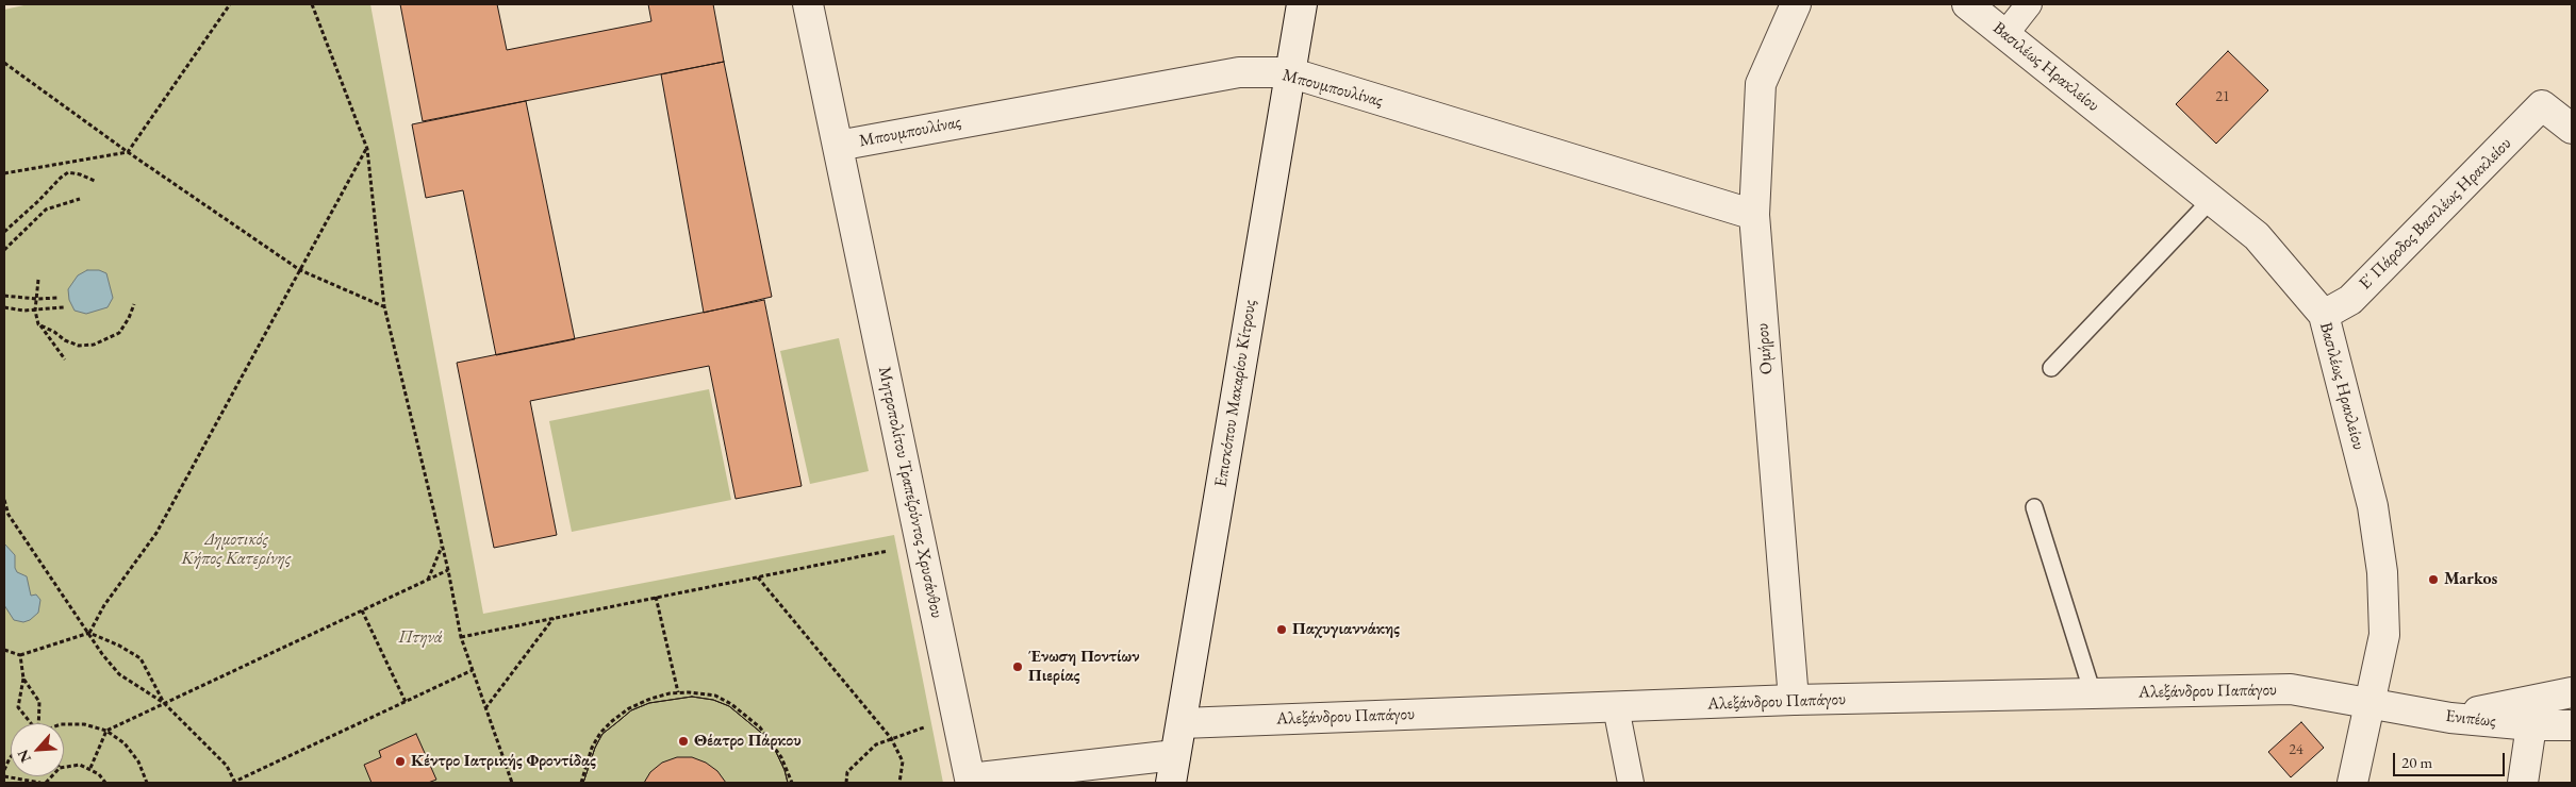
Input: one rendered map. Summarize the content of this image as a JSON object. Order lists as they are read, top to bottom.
{
  "streets": {
    "street": [
      "Βασιλέως Ηρακλείου",
      "Μπουμπουλίνας",
      "Ε΄ Πάροδος Βασιλέως Ηρακλείου",
      "Ομήρου",
      "Επισκόπου Μακαρίου Κίτρους",
      "Μητροπολίτου Τραπεζούντος Χρυσάνθου",
      "Αλεξάνδρου Παπάγου",
      "Ενιπέως"
    ]
  },
  "crossings": [
    ["Βασιλέως Ηρακλείου", "Ε΄ Πάροδος Βασιλέως Ηρακλείου"],
    ["Βασιλέως Ηρακλείου", "Αλεξάνδρου Παπάγου"],
    ["Βασιλέως Ηρακλείου", "Ενιπέως"],
    ["Μπουμπουλίνας", "Ομήρου"],
    ["Μπουμπουλίνας", "Επισκόπου Μακαρίου Κίτρους"],
    ["Μπουμπουλίνας", "Μητροπολίτου Τραπεζούντος Χρυσάνθου"],
    ["Ομήρου", "Αλεξάνδρου Παπάγου"],
    ["Επισκόπου Μακαρίου Κίτρους", "Μητροπολίτου Τραπεζούντος Χρυσάνθου"],
    ["Επισκόπου Μακαρίου Κίτρους", "Αλεξάνδρου Παπάγου"],
    ["Αλεξάνδρου Παπάγου", "Ενιπέως"]
  ],
  "parks": ["Δημοτικός Κήπος Κατερίνης", "Πτηνά"],
  "places": [
    "Markos",
    "Παχυγιαννάκης",
    "Ένωση Ποντίων Πιερίας",
    "Θέατρο Πάρκου",
    "Κέντρο Ιατρικής Φροντίδας"
  ],
  "house_numbers": ["21", "24"],
  "scale_bar": "20 m",
  "north": "bottom left"
}
